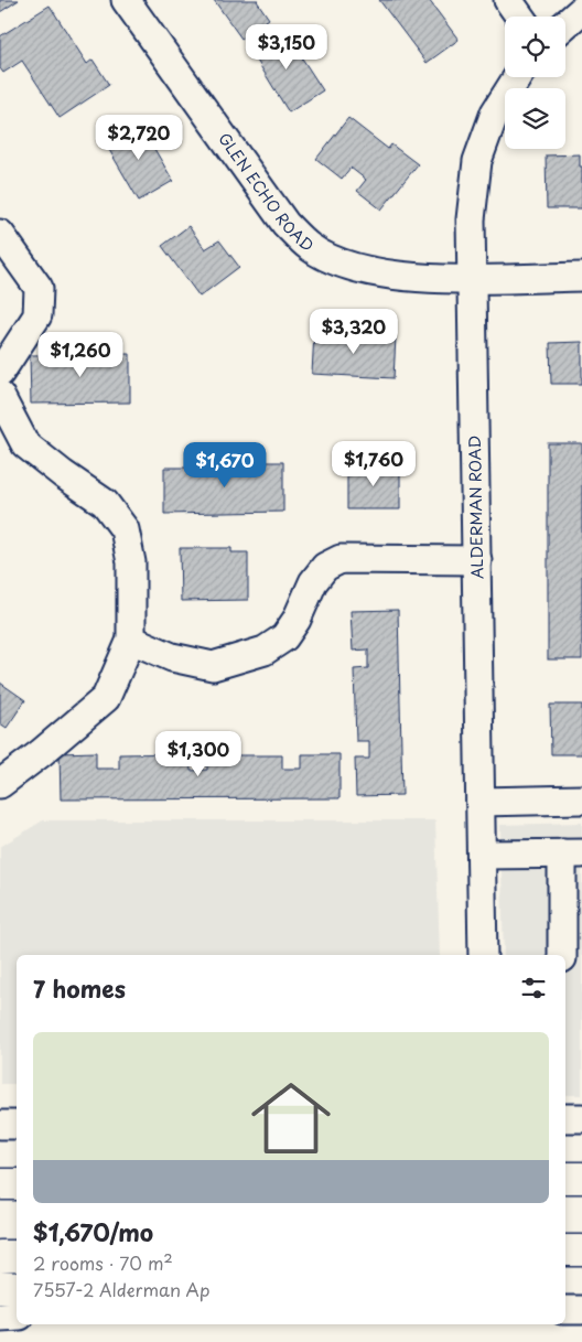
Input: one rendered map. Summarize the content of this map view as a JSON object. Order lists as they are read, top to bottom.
{
  "streets": {
    "street": ["GLEN ECHO ROAD", "ALDERMAN ROAD"]
  },
  "crossings": [
    ["GLEN ECHO ROAD", "ALDERMAN ROAD"]
  ],
  "page": {
    "price": [
      "$3,150",
      "$2,720",
      "$3,320",
      "$1,260",
      "$1,760",
      "$1,670",
      "$1,300"
    ],
    "heading": "7 homes",
    "list": [
      {
        "name": "$1,670/mo",
        "note": "2 rooms · 70 m² · 7557-2 Alderman Ap"
      }
    ]
  }
}
